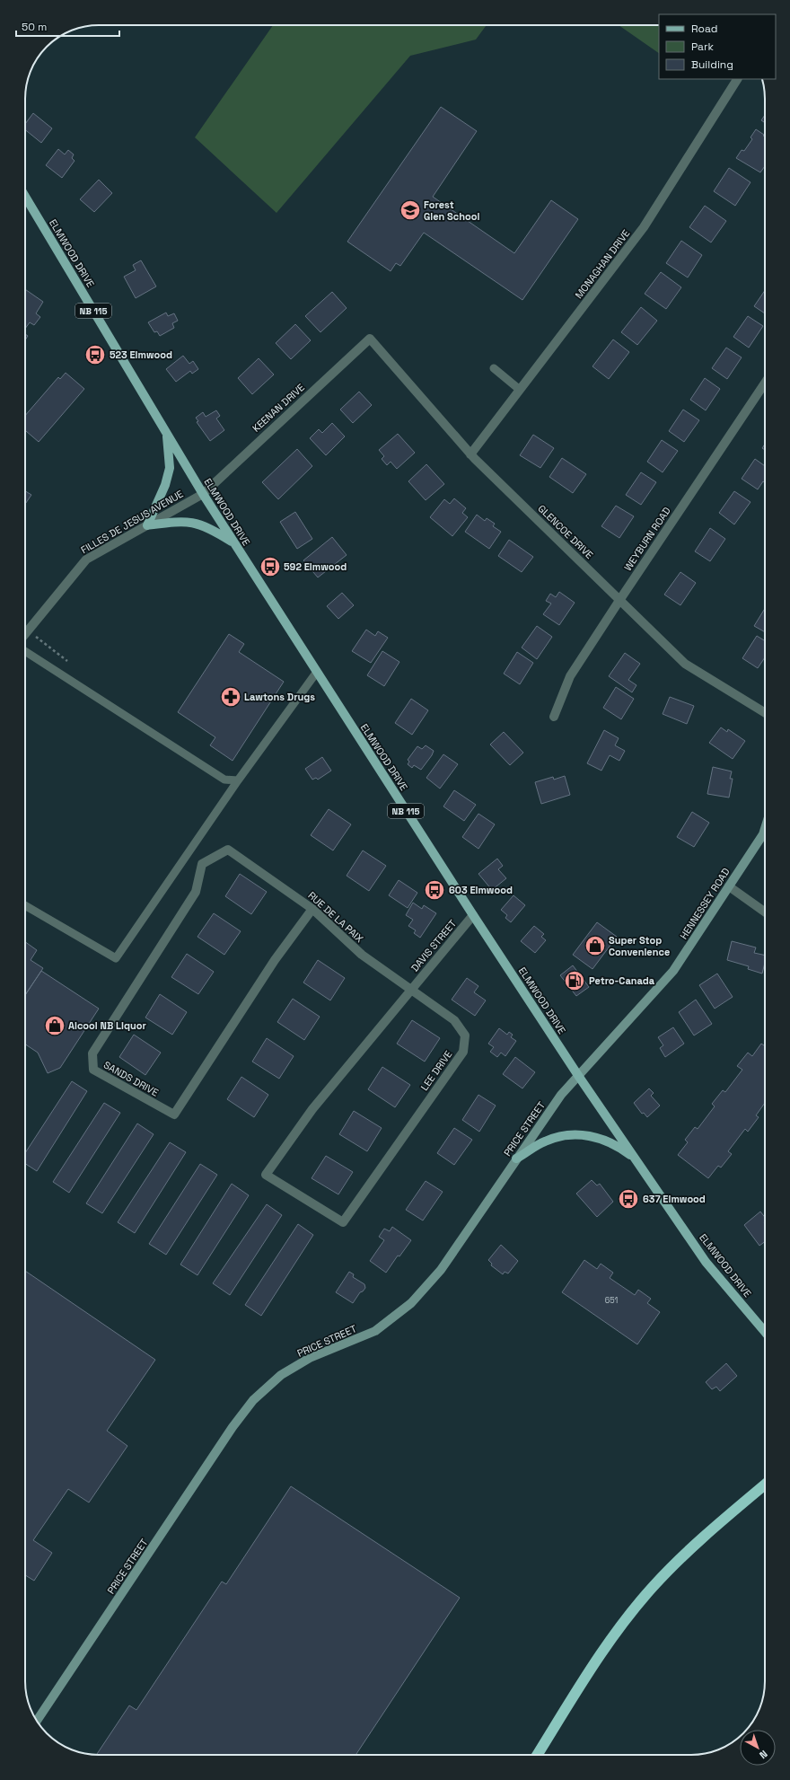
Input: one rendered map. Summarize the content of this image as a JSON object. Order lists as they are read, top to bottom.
{
  "streets": {
    "main road": ["ELMWOOD DRIVE", "NB 115"],
    "street": [
      "MONAGHAN DRIVE",
      "KEENAN DRIVE",
      "FILLES DE JESUS AVENUE",
      "GLENCOE DRIVE",
      "WEYBURN ROAD",
      "HENNESSEY ROAD",
      "RUE DE LA PAIX",
      "DAVIS STREET",
      "LEE DRIVE",
      "SANDS DRIVE",
      "PRICE STREET"
    ]
  },
  "crossings": [
    ["ELMWOOD DRIVE", "KEENAN DRIVE"],
    ["ELMWOOD DRIVE", "FILLES DE JESUS AVENUE"],
    ["ELMWOOD DRIVE", "HENNESSEY ROAD"],
    ["ELMWOOD DRIVE", "DAVIS STREET"],
    ["ELMWOOD DRIVE", "PRICE STREET"],
    ["MONAGHAN DRIVE", "GLENCOE DRIVE"],
    ["KEENAN DRIVE", "FILLES DE JESUS AVENUE"],
    ["KEENAN DRIVE", "GLENCOE DRIVE"],
    ["GLENCOE DRIVE", "WEYBURN ROAD"],
    ["HENNESSEY ROAD", "PRICE STREET"],
    ["RUE DE LA PAIX", "DAVIS STREET"],
    ["RUE DE LA PAIX", "LEE DRIVE"],
    ["RUE DE LA PAIX", "SANDS DRIVE"],
    ["DAVIS STREET", "LEE DRIVE"]
  ],
  "places": {
    "school or university": ["Forest Glen School"],
    "bus stop": [
      "523 Elmwood",
      "592 Elmwood",
      "603 Elmwood",
      "637 Elmwood"
    ],
    "pharmacy": ["Lawtons Drugs"],
    "shop": ["Super Stop Convenience", "Alcool NB Liquor"],
    "fuel station": ["Petro-Canada"]
  },
  "house_numbers": ["651"],
  "legend": ["Road", "Park", "Building"],
  "scale_bar": "50 m",
  "north": "bottom right"
}
